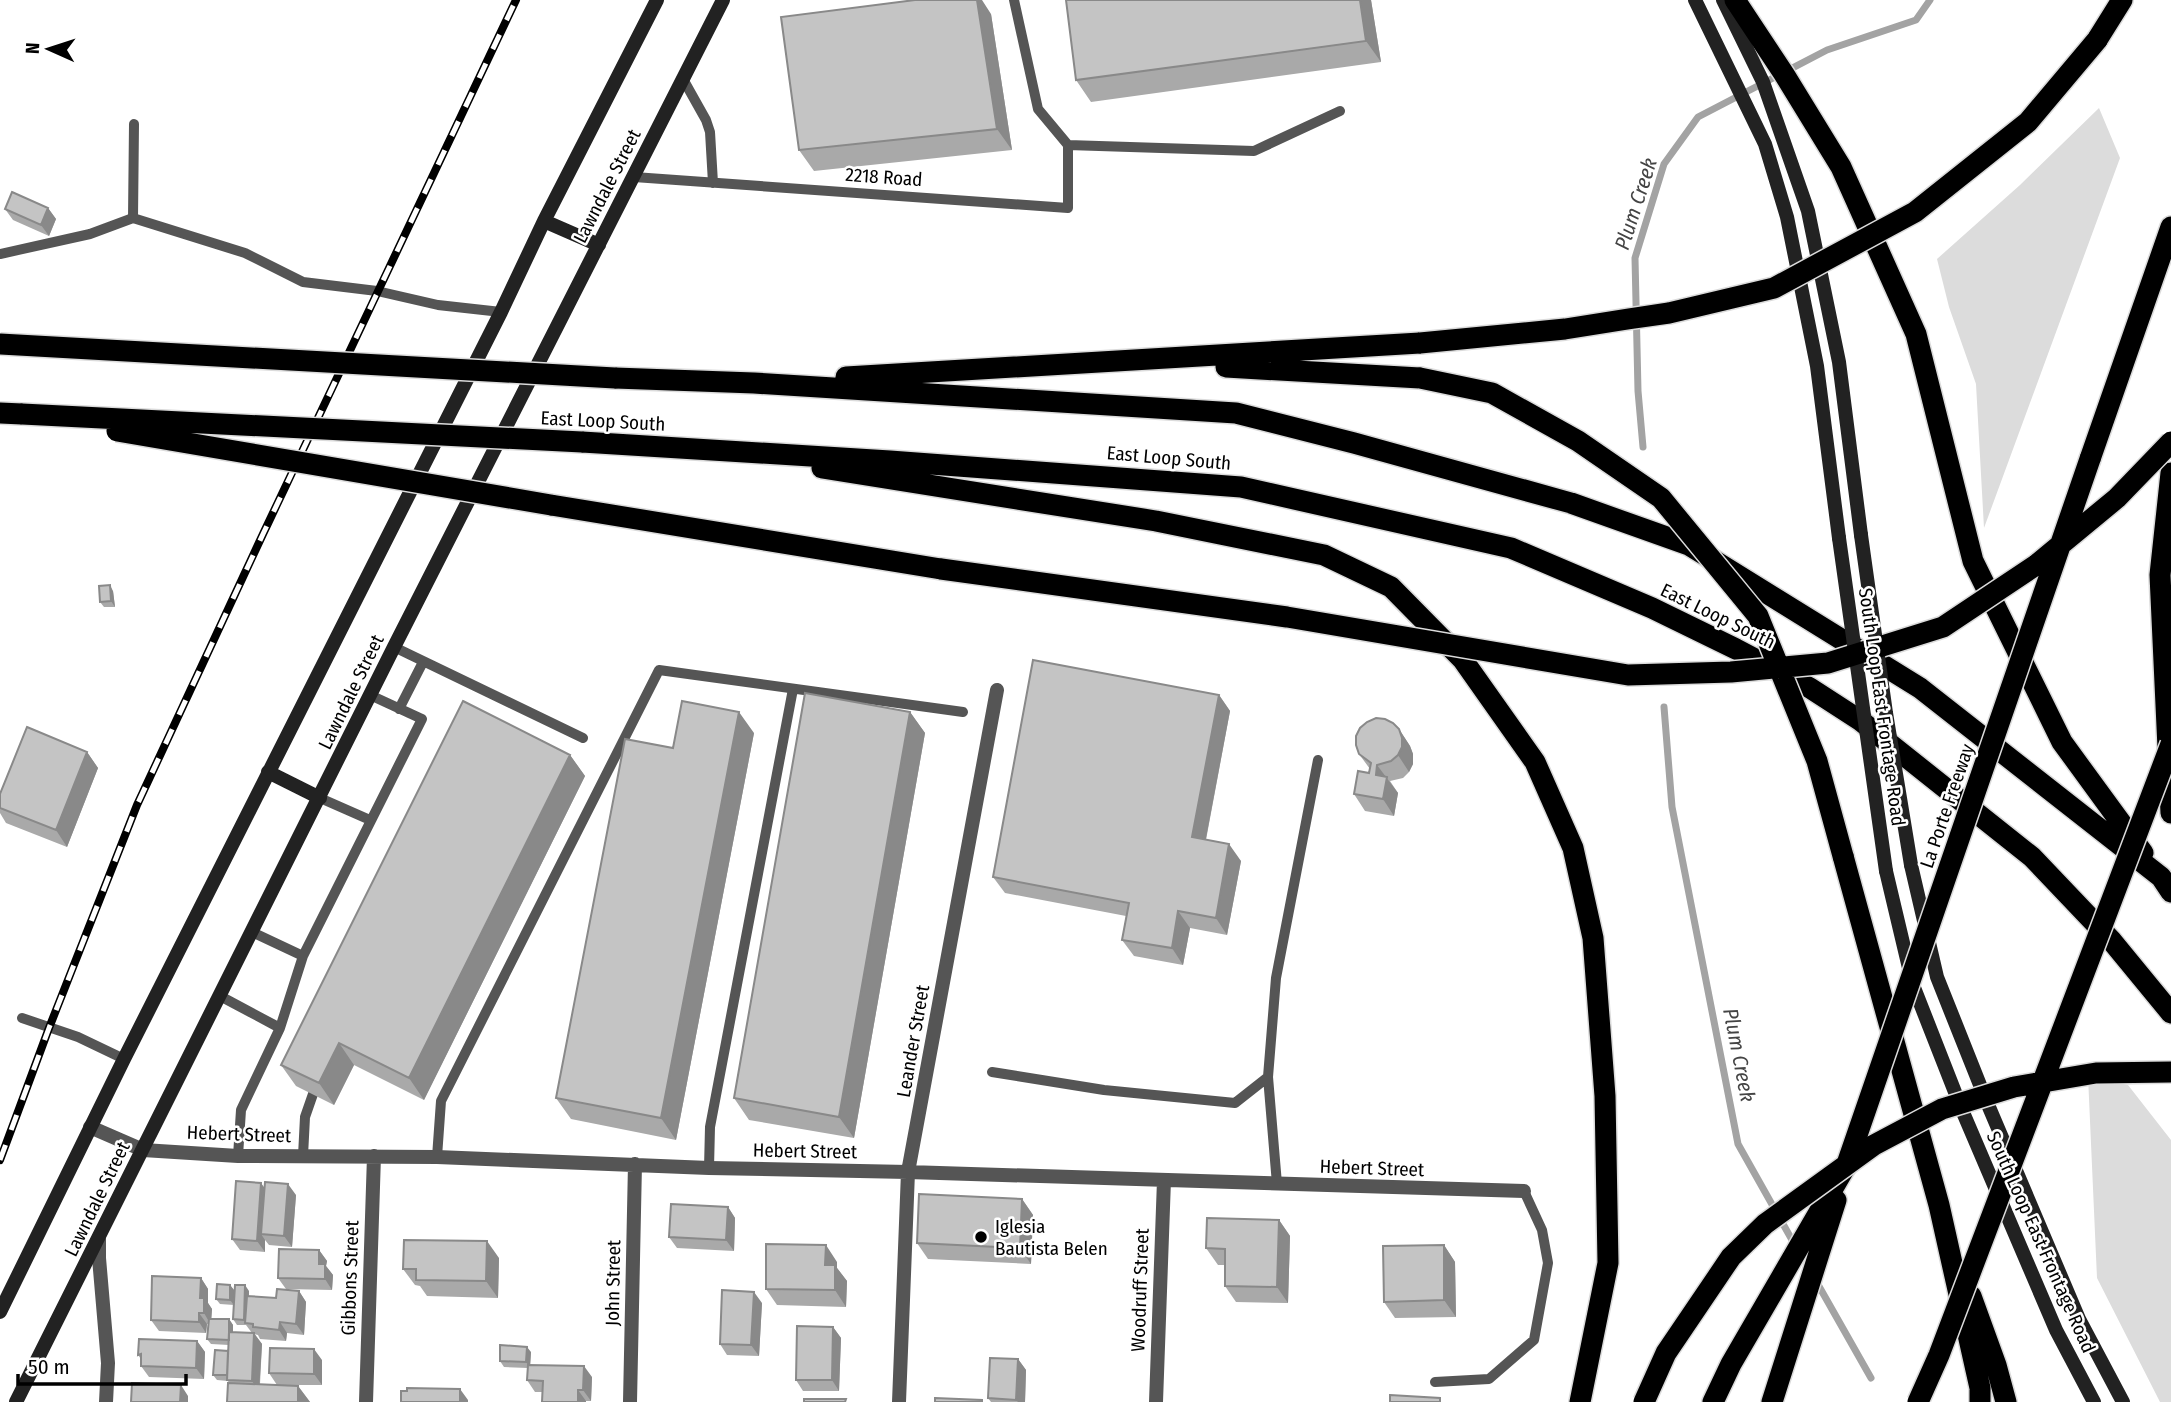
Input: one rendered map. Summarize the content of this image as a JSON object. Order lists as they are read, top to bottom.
{
  "streets": {
    "highway": ["East Loop South", "La Porte Freeway"],
    "main road": ["Lawndale Street", "South Loop East Frontage Road"],
    "street": [
      "Leander Street",
      "Hebert Street",
      "Gibbons Street",
      "John Street",
      "Woodruff Street"
    ],
    "lane": ["2218 Road"]
  },
  "crossings": [
    ["2218 Road", "Lawndale Street"],
    ["Lawndale Street", "Hebert Street"],
    ["Leander Street", "Hebert Street"],
    ["Hebert Street", "Gibbons Street"],
    ["Hebert Street", "John Street"],
    ["Hebert Street", "Woodruff Street"]
  ],
  "water": ["Plum Creek"],
  "places": ["Iglesia Bautista Belen"],
  "scale_bar": "50 m",
  "north": "left"
}
